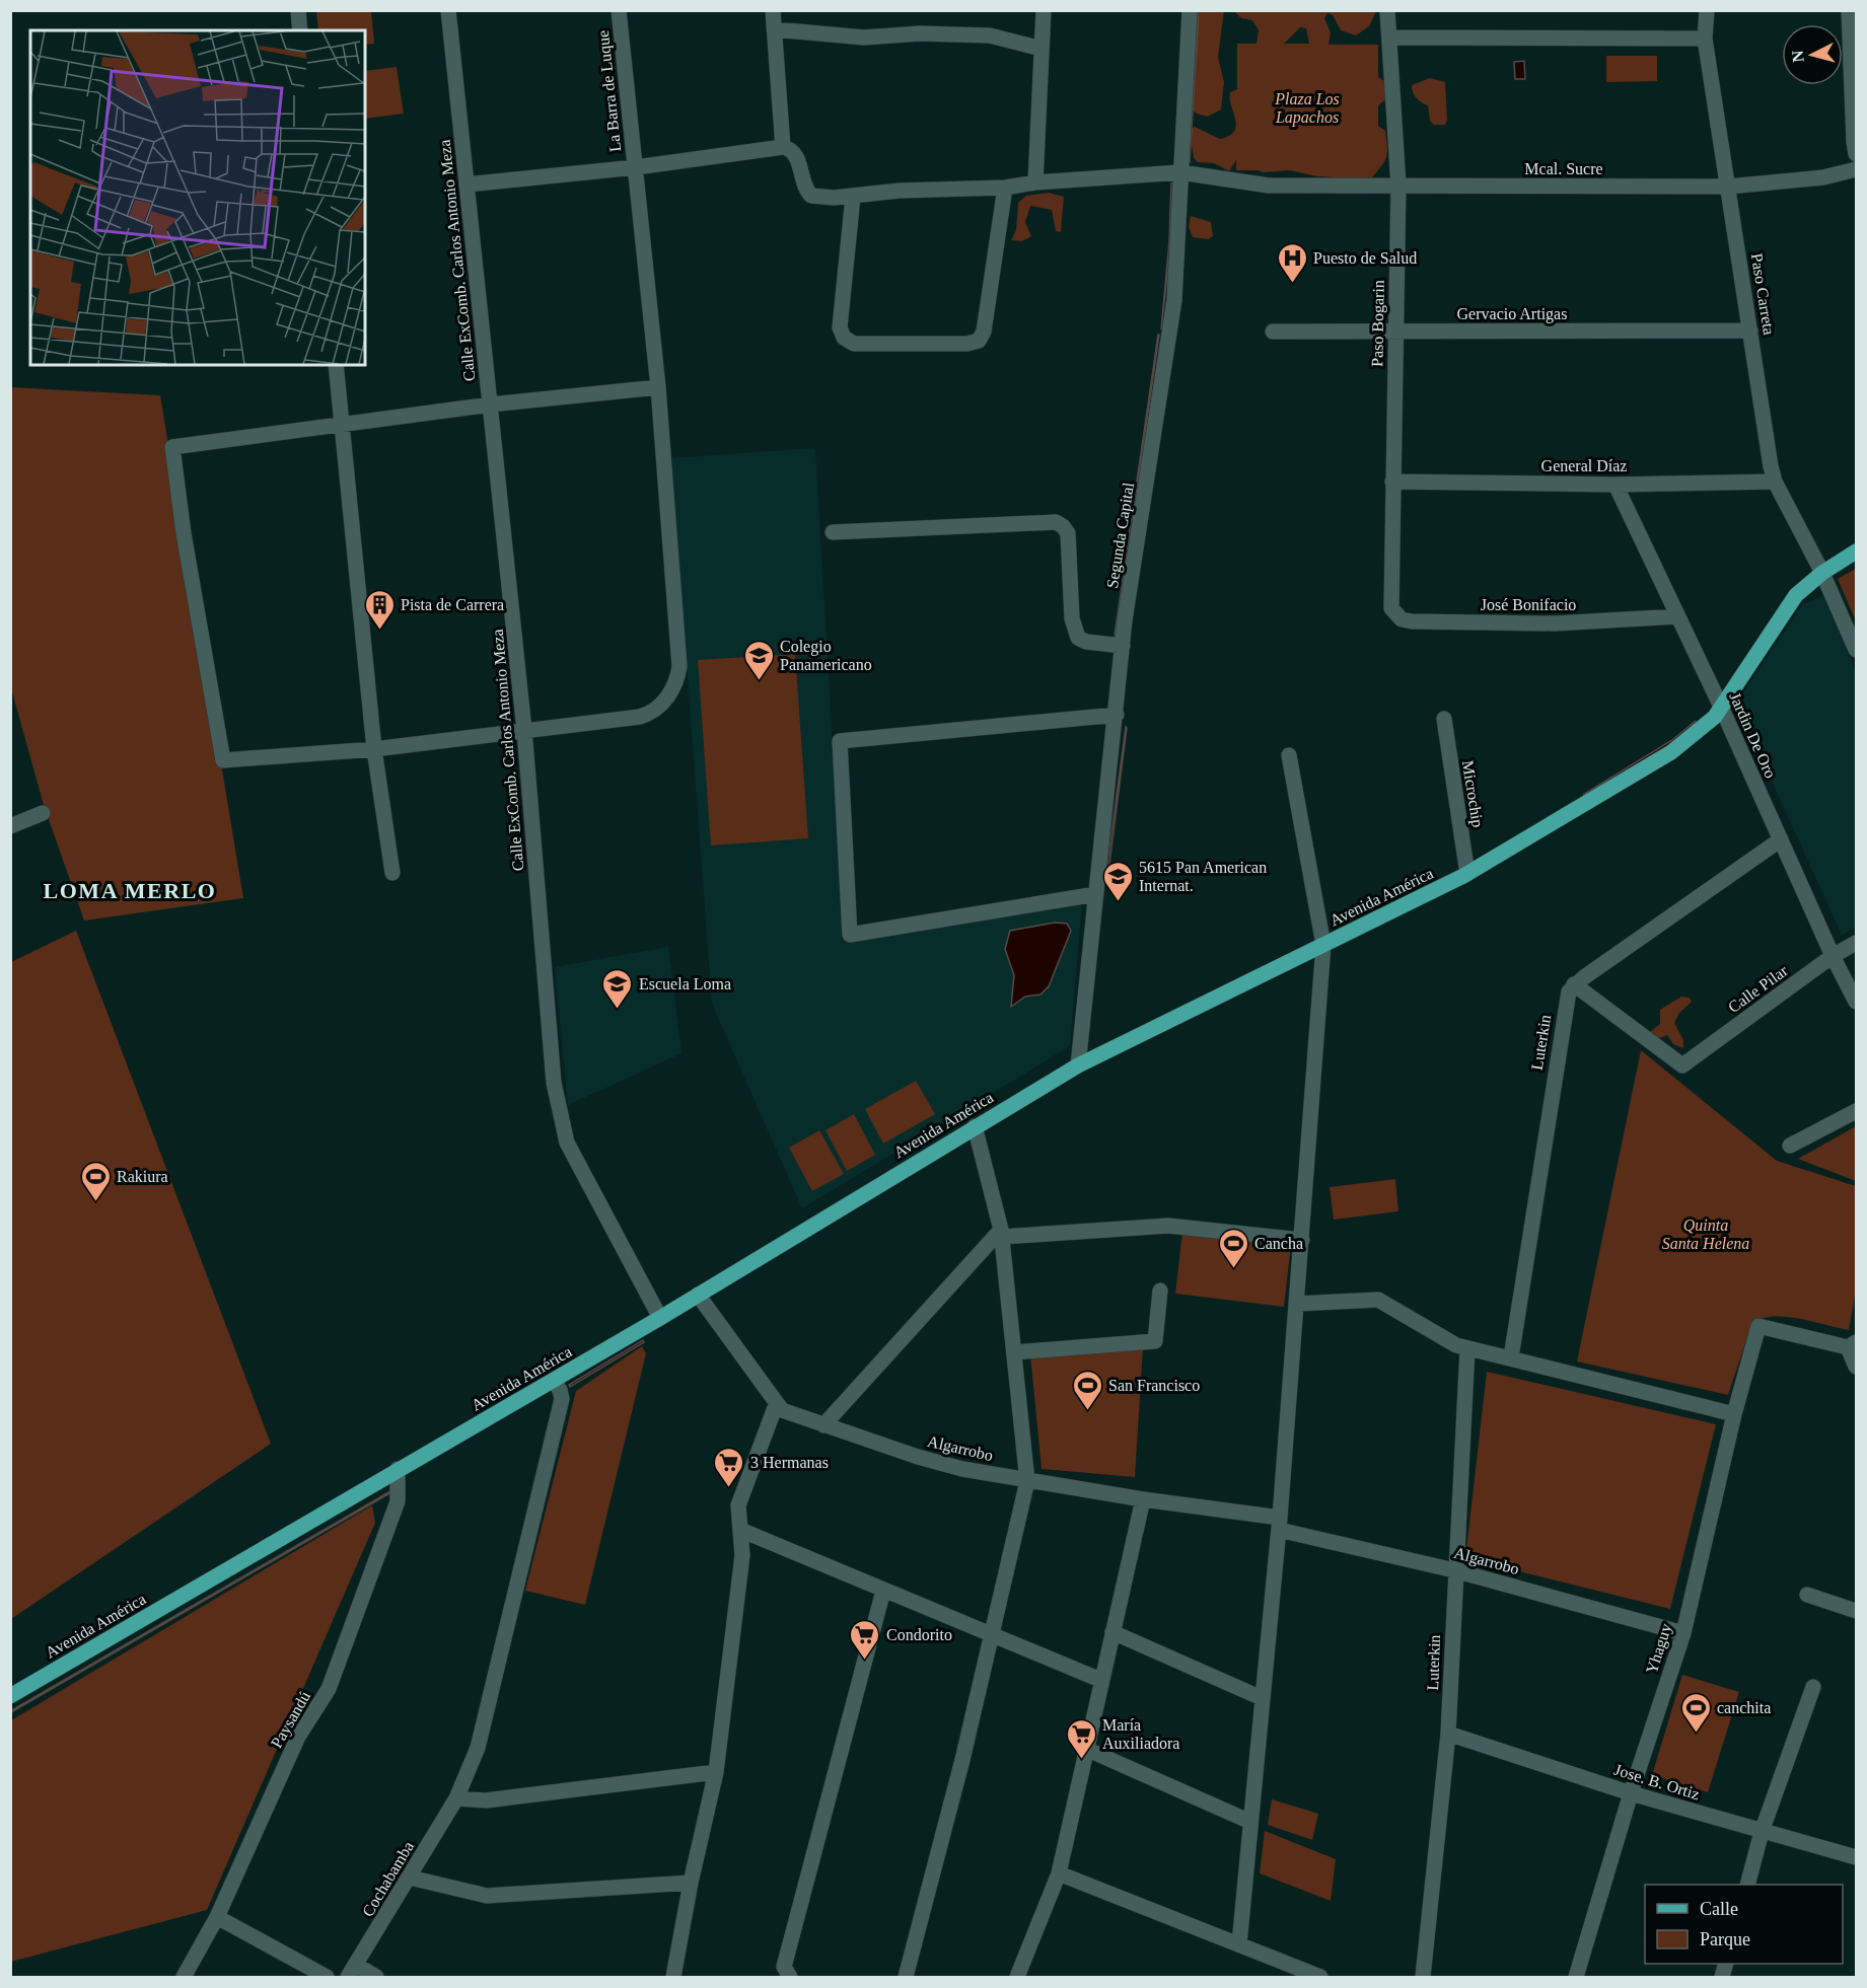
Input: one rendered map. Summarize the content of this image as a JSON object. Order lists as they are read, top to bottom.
{
  "streets": {
    "main road": ["Avenida América"],
    "street": [
      "La Barra de Luque",
      "Mcal. Sucre",
      "Calle ExComb. Carlos Antonio Meza",
      "Paso Carreta",
      "Gervacio Artigas",
      "Paso Bogarin",
      "General Díaz",
      "Segunda Capital",
      "José Bonifacio",
      "Jardin De Oro",
      "Microchip",
      "Calle Pilar",
      "Luterkin",
      "Algarrobo",
      "Yhaguy",
      "Paysandú",
      "Jose. B. Ortiz",
      "Cochabamba"
    ]
  },
  "crossings": [
    ["La Barra de Luque", "Calle ExComb. Carlos Antonio Meza"],
    ["Mcal. Sucre", "Paso Carreta"],
    ["Mcal. Sucre", "Paso Bogarin"],
    ["Mcal. Sucre", "Segunda Capital"],
    ["Calle ExComb. Carlos Antonio Meza", "Avenida América"],
    ["Paso Carreta", "Gervacio Artigas"],
    ["Paso Carreta", "General Díaz"],
    ["Paso Carreta", "Avenida América"],
    ["Gervacio Artigas", "Paso Bogarin"],
    ["Paso Bogarin", "General Díaz"],
    ["Paso Bogarin", "José Bonifacio"],
    ["General Díaz", "Jardin De Oro"],
    ["Segunda Capital", "Avenida América"],
    ["José Bonifacio", "Jardin De Oro"],
    ["Jardin De Oro", "Avenida América"],
    ["Jardin De Oro", "Calle Pilar"],
    ["Microchip", "Avenida América"],
    ["Avenida América", "Paysandú"],
    ["Avenida América", "Cochabamba"],
    ["Calle Pilar", "Luterkin"],
    ["Luterkin", "Algarrobo"],
    ["Luterkin", "Jose. B. Ortiz"],
    ["Algarrobo", "Yhaguy"],
    ["Yhaguy", "Jose. B. Ortiz"]
  ],
  "districts": ["LOMA MERLO"],
  "parks": ["Plaza Los Lapachos", "Quinta Santa Helena"],
  "places": {
    "hospital": ["Puesto de Salud"],
    "building": ["Pista de Carrera"],
    "school or university": ["Colegio Panamericano", "5615 Pan American Internat.", "Escuela Loma"],
    "sports": [
      "Rakiura",
      "Cancha",
      "San Francisco",
      "canchita"
    ],
    "supermarket": ["3 Hermanas", "Condorito", "María Auxiliadora"]
  },
  "legend": ["Calle", "Parque"],
  "north": "left"
}
